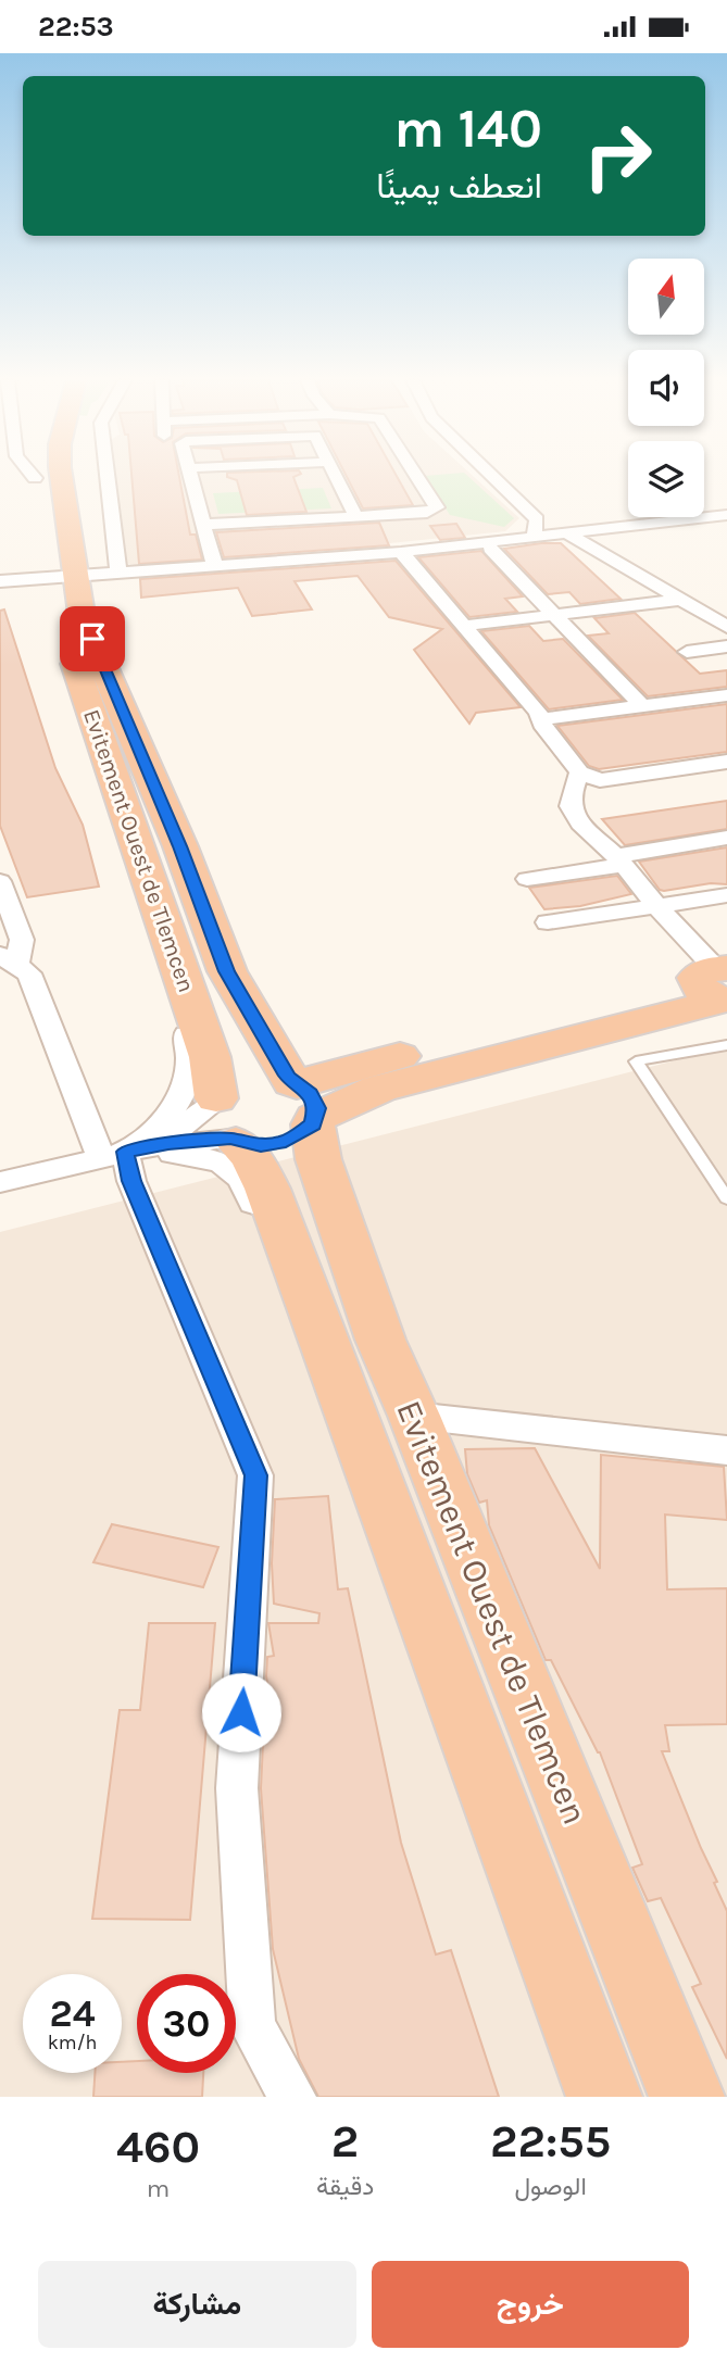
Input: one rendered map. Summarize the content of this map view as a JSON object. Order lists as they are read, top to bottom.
{
  "streets": {
    "highway": ["Evitement Ouest de Tlemcen"]
  },
  "north": "top",
  "page": {
    "status": "22:53",
    "turn": ["140 m", "انعطف يمينًا"],
    "speed": "24 km/h",
    "limit": "30",
    "eta": [
      "22:55",
      "الوصول",
      "2",
      "دقيقة",
      "460",
      "m"
    ],
    "buttons": ["خروج", "مشاركة"]
  }
}
